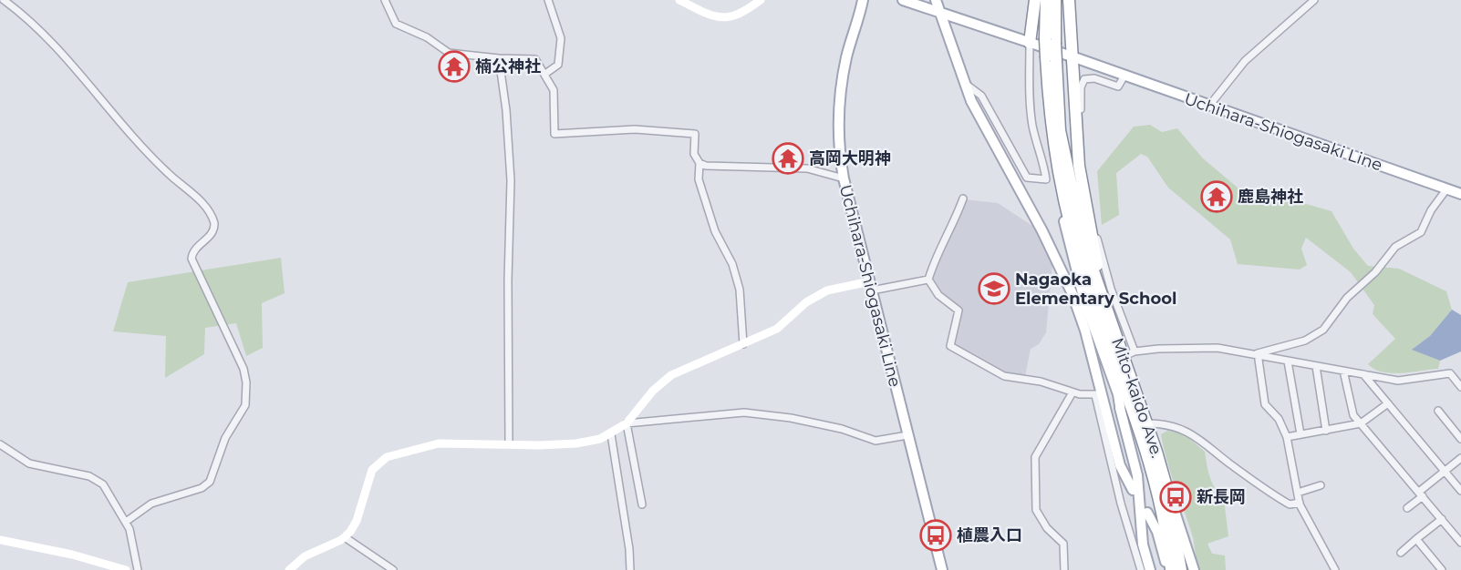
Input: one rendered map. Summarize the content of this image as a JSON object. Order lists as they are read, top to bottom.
{
  "streets": {
    "highway": ["Mito-kaido Ave."],
    "main road": ["Uchihara-Shiogasaki Line"]
  },
  "places": {
    "temple": ["楠公神社", "高岡大明神", "鹿島神社"],
    "school or university": ["Nagaoka Elementary School"],
    "bus stop": ["新長岡", "植農入口"]
  }
}
